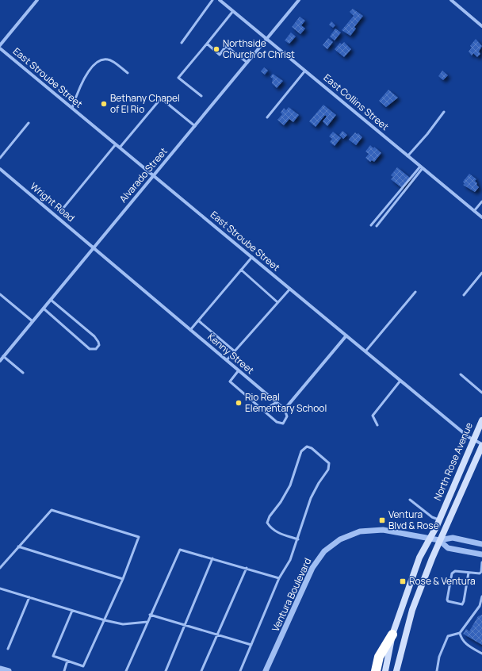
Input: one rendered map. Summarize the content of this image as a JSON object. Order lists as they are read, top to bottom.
{
  "streets": {
    "main road": ["North Rose Avenue"],
    "street": [
      "East Stroube Street",
      "East Collins Street",
      "Alvarado Street",
      "Wright Road",
      "Kenny Street",
      "Ventura Boulevard"
    ]
  },
  "crossings": [
    ["East Stroube Street", "Alvarado Street"],
    ["East Stroube Street", "North Rose Avenue"],
    ["East Collins Street", "Alvarado Street"],
    ["Alvarado Street", "Wright Road"],
    ["Alvarado Street", "Kenny Street"],
    ["Wright Road", "Kenny Street"],
    ["North Rose Avenue", "Ventura Boulevard"]
  ],
  "places": {
    "other": ["Northside Church of Christ", "Bethany Chapel of El Rio", "Rio Real Elementary School"],
    "transit": ["Ventura Blvd & Rose", "Rose & Ventura"]
  }
}
